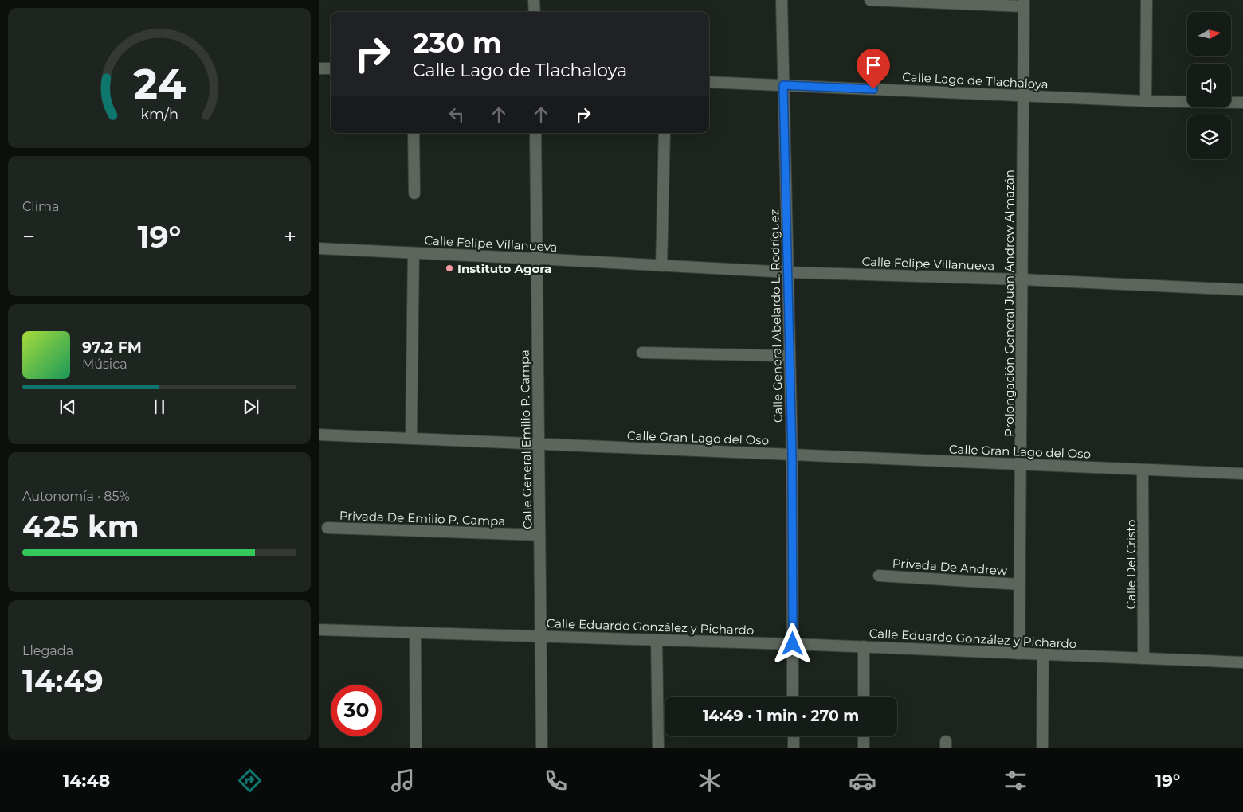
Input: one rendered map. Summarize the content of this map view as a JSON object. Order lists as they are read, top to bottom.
{
  "streets": {
    "street": [
      "Calle Lago de Tlachaloya",
      "Calle Felipe Villanueva",
      "Prolongación General Juan Andrew Almazán",
      "Calle General Abelardo L. Rodríguez",
      "Calle Gran Lago del Oso",
      "Calle General Emilio P. Campa",
      "Privada De Emilio P. Campa",
      "Calle Del Cristo",
      "Privada De Andrew",
      "Calle Eduardo González y Pichardo"
    ]
  },
  "crossings": [
    ["Calle Lago de Tlachaloya", "Prolongación General Juan Andrew Almazán"],
    ["Calle Lago de Tlachaloya", "Calle General Abelardo L. Rodríguez"],
    ["Calle Felipe Villanueva", "Prolongación General Juan Andrew Almazán"],
    ["Calle Felipe Villanueva", "Calle General Abelardo L. Rodríguez"],
    ["Calle Felipe Villanueva", "Calle General Emilio P. Campa"],
    ["Prolongación General Juan Andrew Almazán", "Calle Gran Lago del Oso"],
    ["Prolongación General Juan Andrew Almazán", "Privada De Andrew"],
    ["Prolongación General Juan Andrew Almazán", "Calle Eduardo González y Pichardo"],
    ["Calle General Abelardo L. Rodríguez", "Calle Gran Lago del Oso"],
    ["Calle General Abelardo L. Rodríguez", "Calle Eduardo González y Pichardo"],
    ["Calle Gran Lago del Oso", "Calle General Emilio P. Campa"],
    ["Calle Gran Lago del Oso", "Calle Del Cristo"],
    ["Calle General Emilio P. Campa", "Privada De Emilio P. Campa"],
    ["Calle General Emilio P. Campa", "Calle Eduardo González y Pichardo"],
    ["Calle Del Cristo", "Calle Eduardo González y Pichardo"]
  ],
  "places": ["Instituto Agora"],
  "north": "right",
  "page": {
    "turn": ["230 m", "Calle Lago de Tlachaloya"],
    "tile": [
      "Clima",
      ["Autonomía · 85%", "425 km"],
      ["Llegada", "14:49"]
    ],
    "heat": ["−", "19°", "+"],
    "song": ["97.2 FM", "Música"],
    "limit": "30",
    "trip": "14:49 · 1 min · 270 m",
    "tabs": ["14:48", "19°"],
    "gauge": ["24", "km/h"]
  }
}
